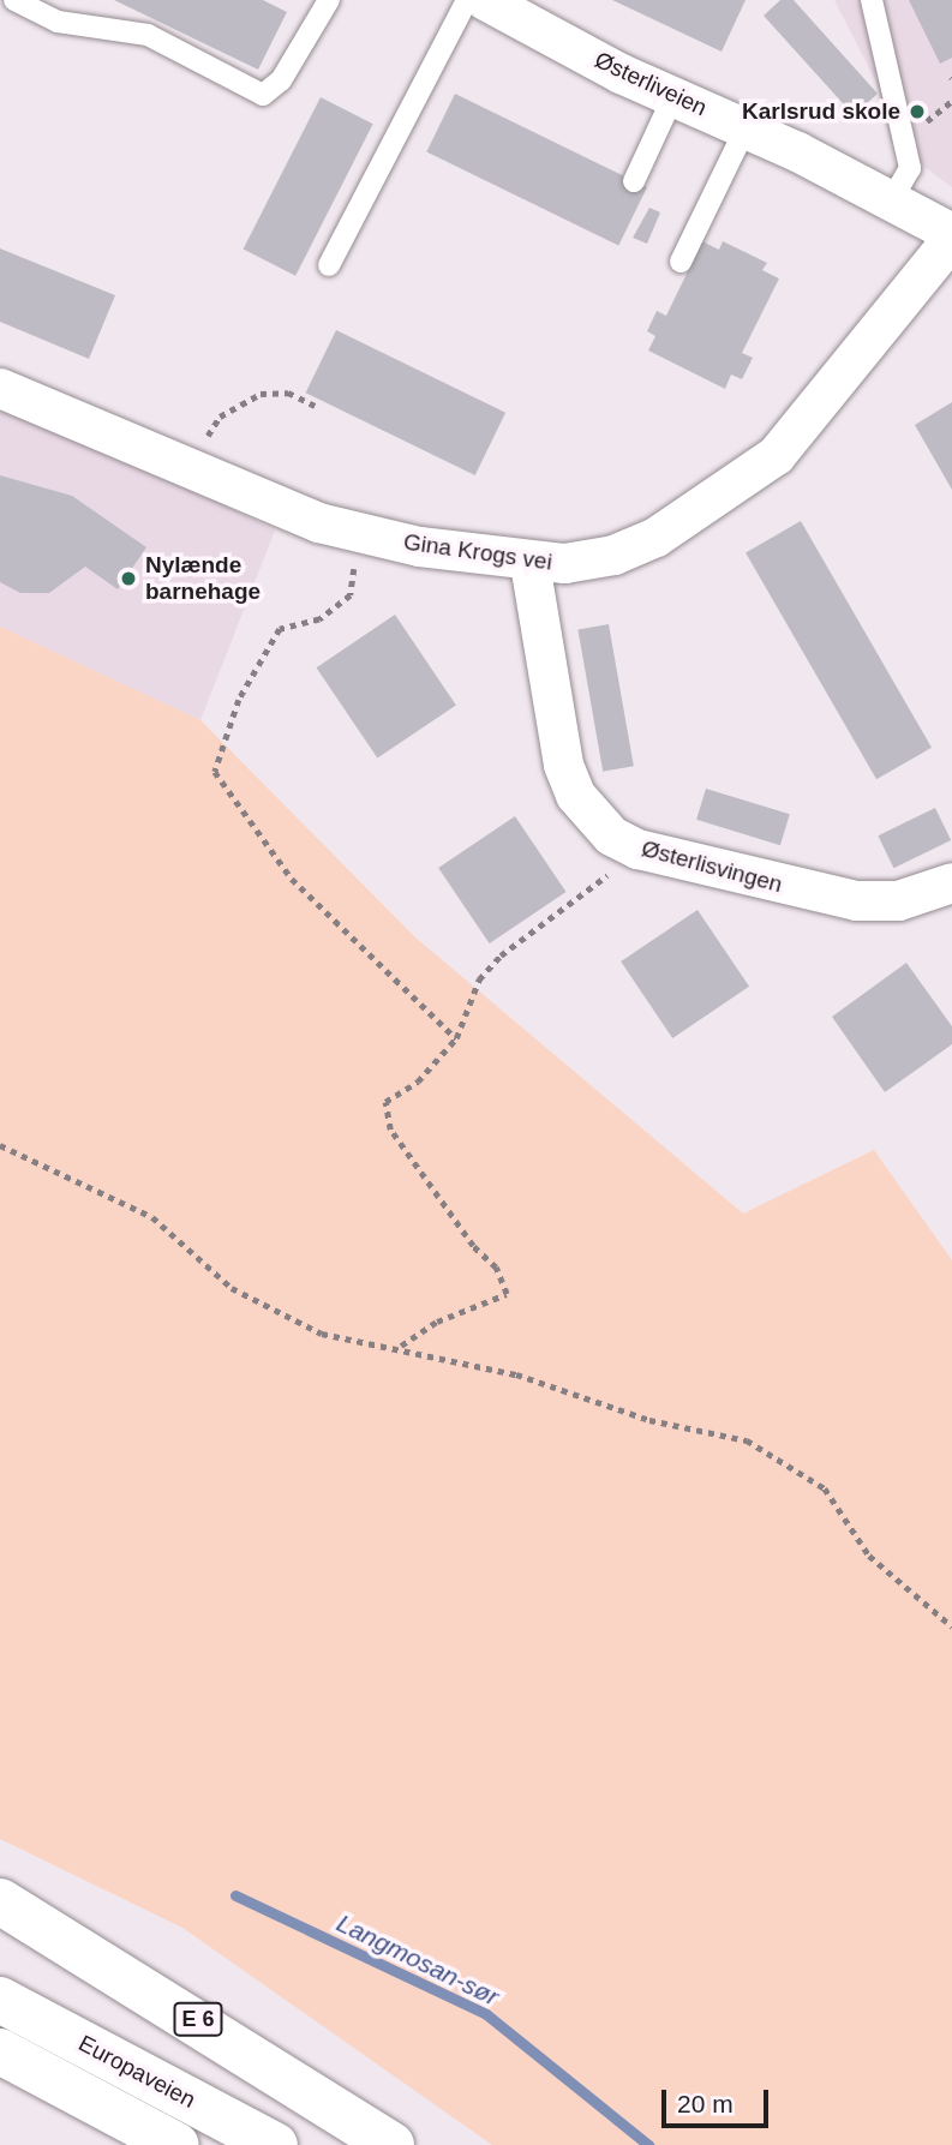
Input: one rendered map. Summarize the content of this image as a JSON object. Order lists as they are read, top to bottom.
{
  "streets": {
    "highway": ["E 6", "Europaveien"],
    "street": ["Østerliveien", "Gina Krogs vei", "Østerlisvingen"]
  },
  "crossings": [
    ["Østerliveien", "Gina Krogs vei"],
    ["Gina Krogs vei", "Østerlisvingen"]
  ],
  "water": ["Langmosan-sør"],
  "places": ["Karlsrud skole", "Nylænde barnehage"],
  "scale_bar": "20 m"
}
